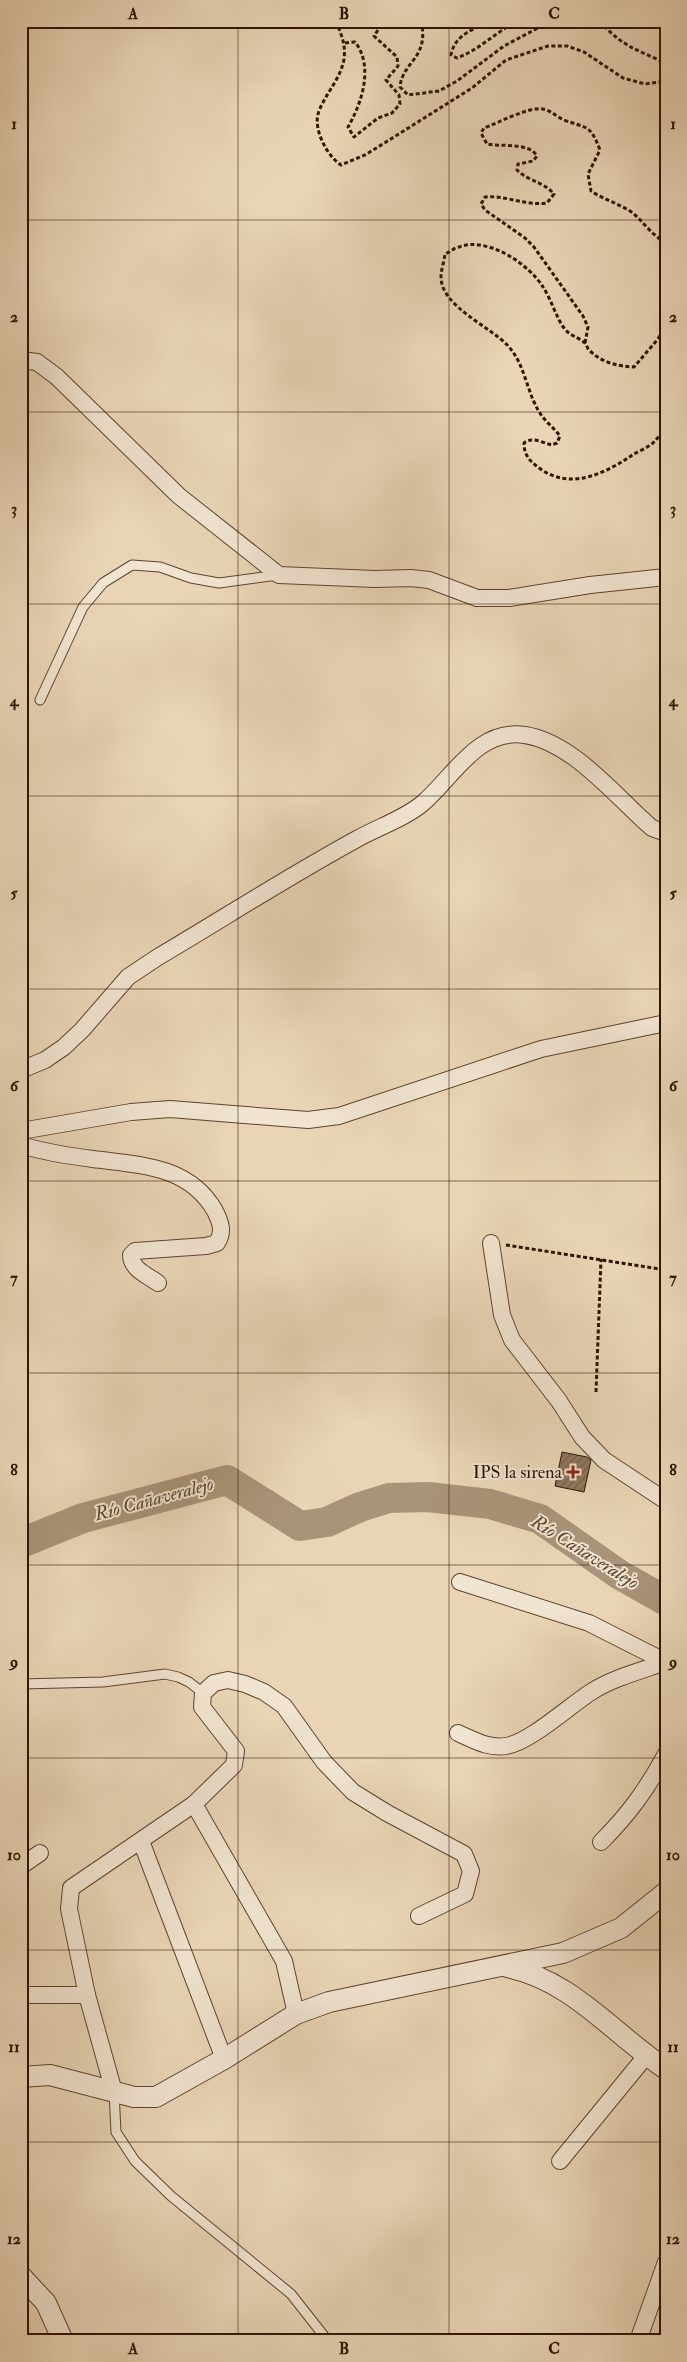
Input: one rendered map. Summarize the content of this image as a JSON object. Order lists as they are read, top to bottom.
{
  "water": ["Río Cañaveralejo"],
  "places": {
    "health": ["IPS la sirena"]
  },
  "grid": {
    "columns": ["A", "B", "C"],
    "rows": [
      "1",
      "2",
      "3",
      "4",
      "5",
      "6",
      "7",
      "8",
      "9",
      "10",
      "11",
      "12"
    ]
  }
}
